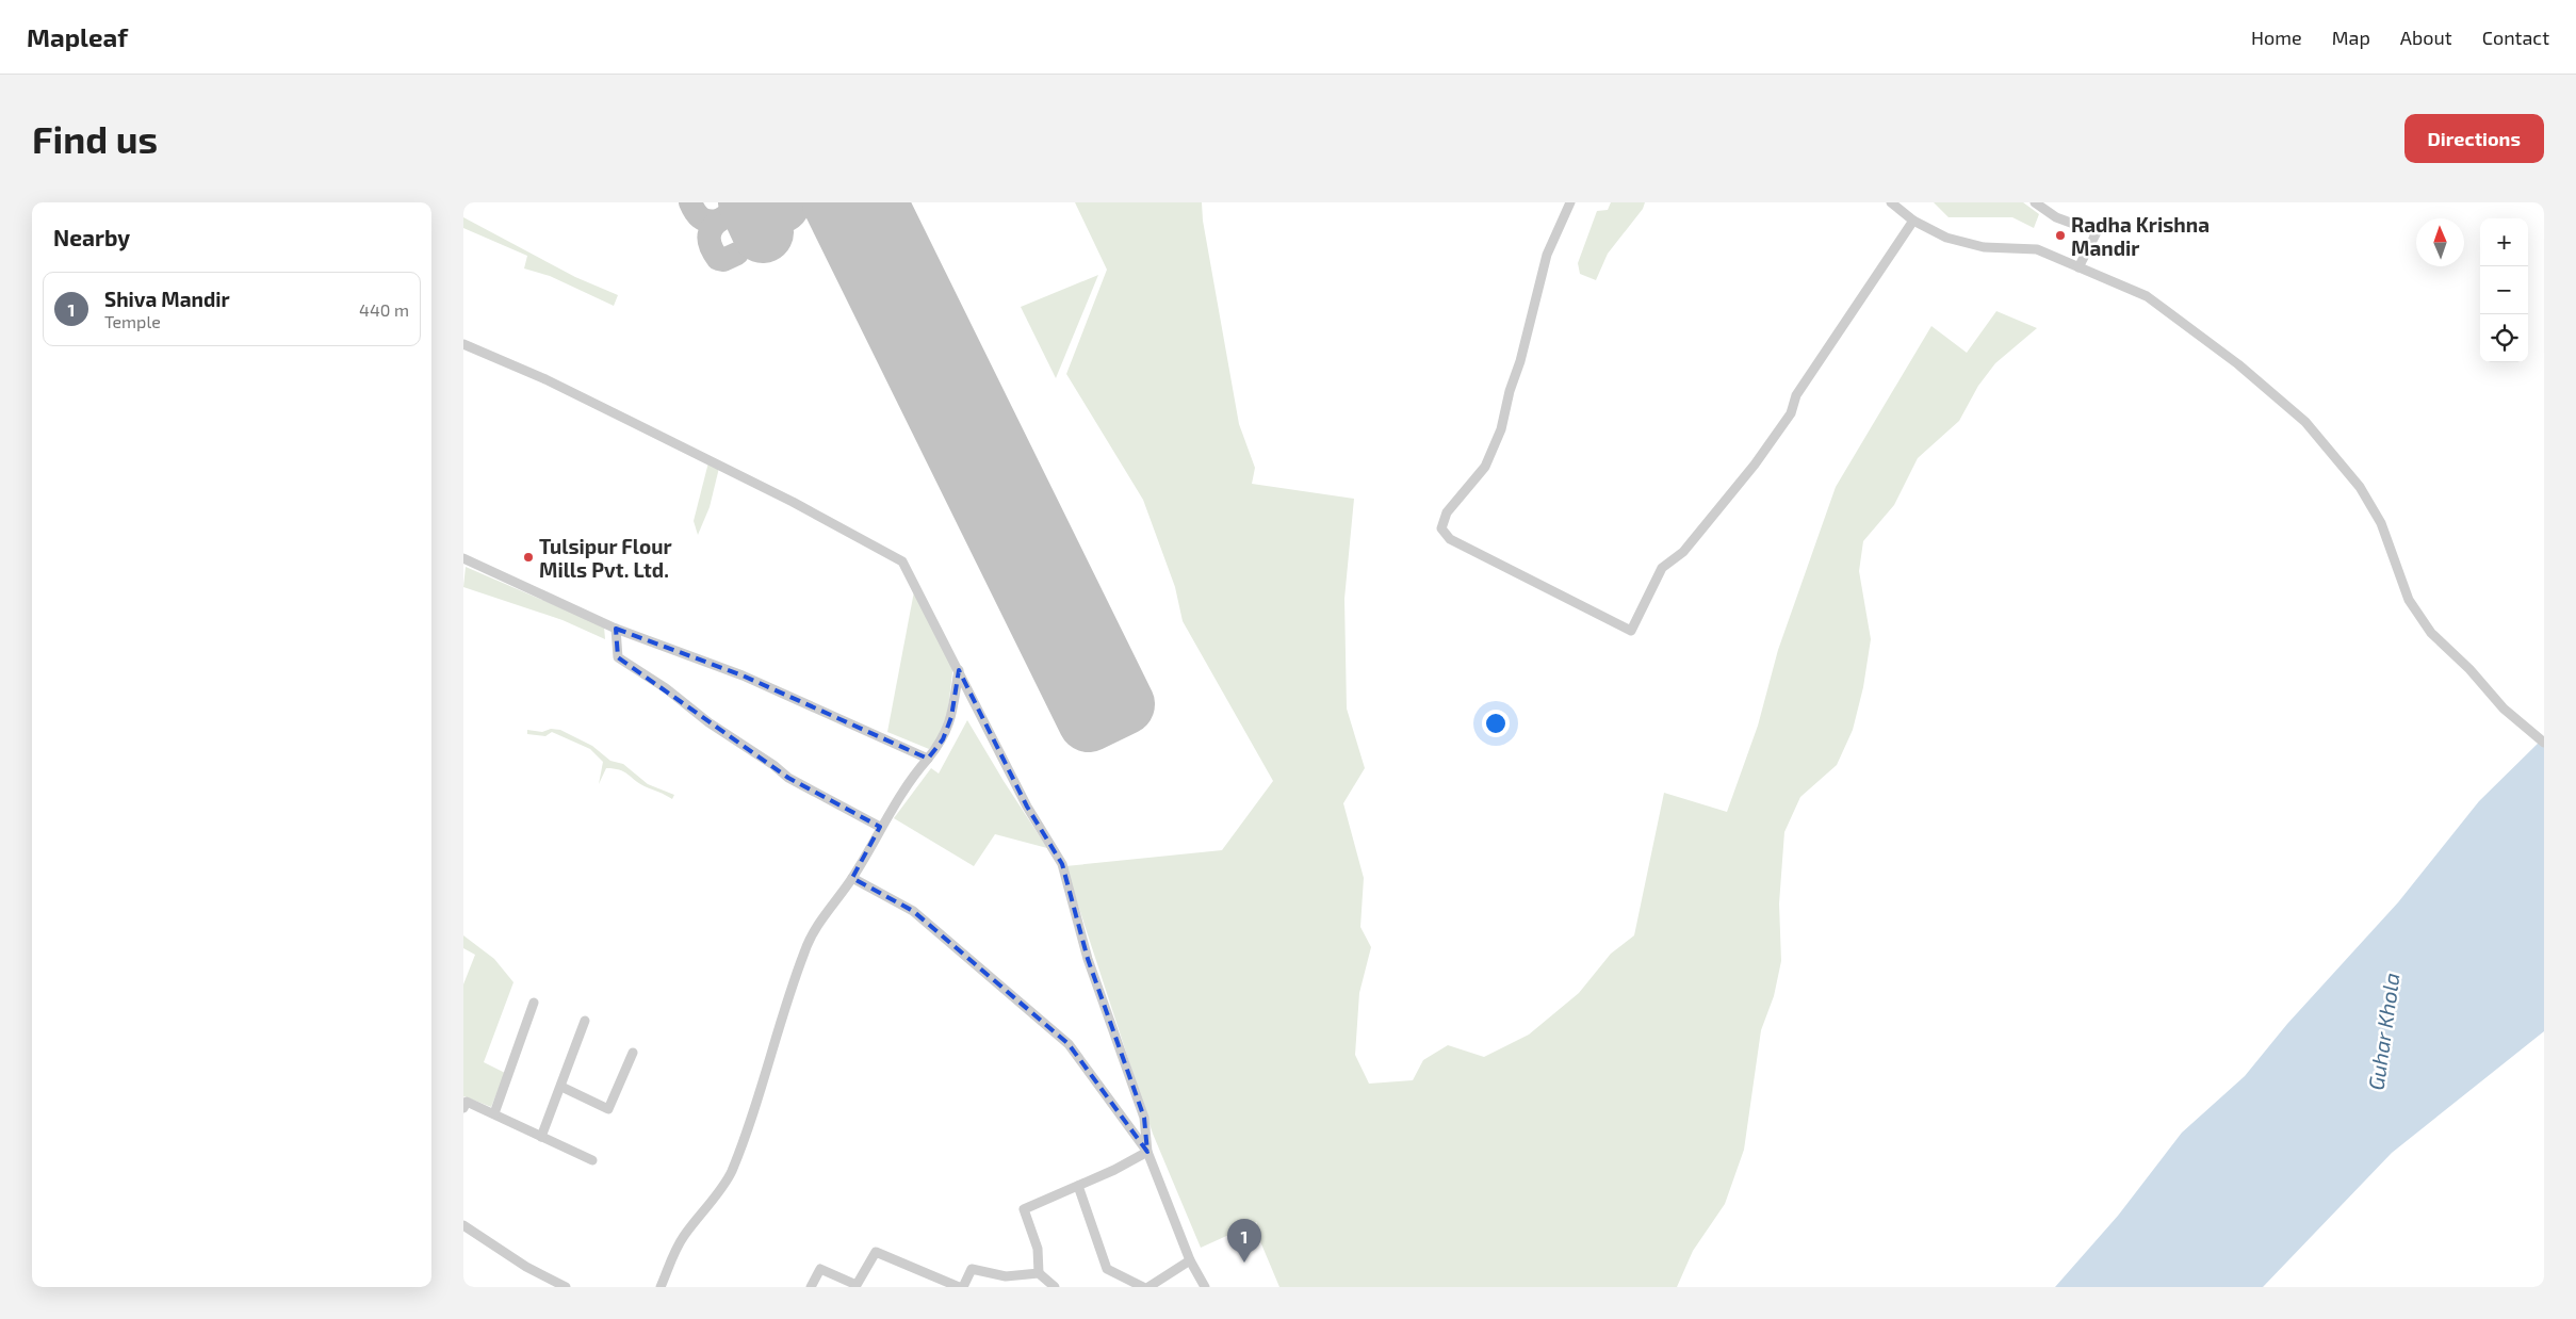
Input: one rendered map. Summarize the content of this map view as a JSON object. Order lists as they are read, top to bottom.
{
  "water": ["Guhar Khola"],
  "places": ["Radha Krishna Mandir", "Tulsipur Flour Mills Pvt. Ltd."],
  "north": "top",
  "page": {
    "header": "Mapleaf",
    "nav": [
      "Home",
      "Map",
      "About",
      "Contact"
    ],
    "buttons": "Directions",
    "title": "Find us",
    "heading": "Nearby",
    "map_buttons": ["+", "−"],
    "list": [
      {
        "mark": "1",
        "name": "Shiva Mandir",
        "note": "Temple",
        "value": "440 m"
      }
    ],
    "pins": "1"
  }
}
